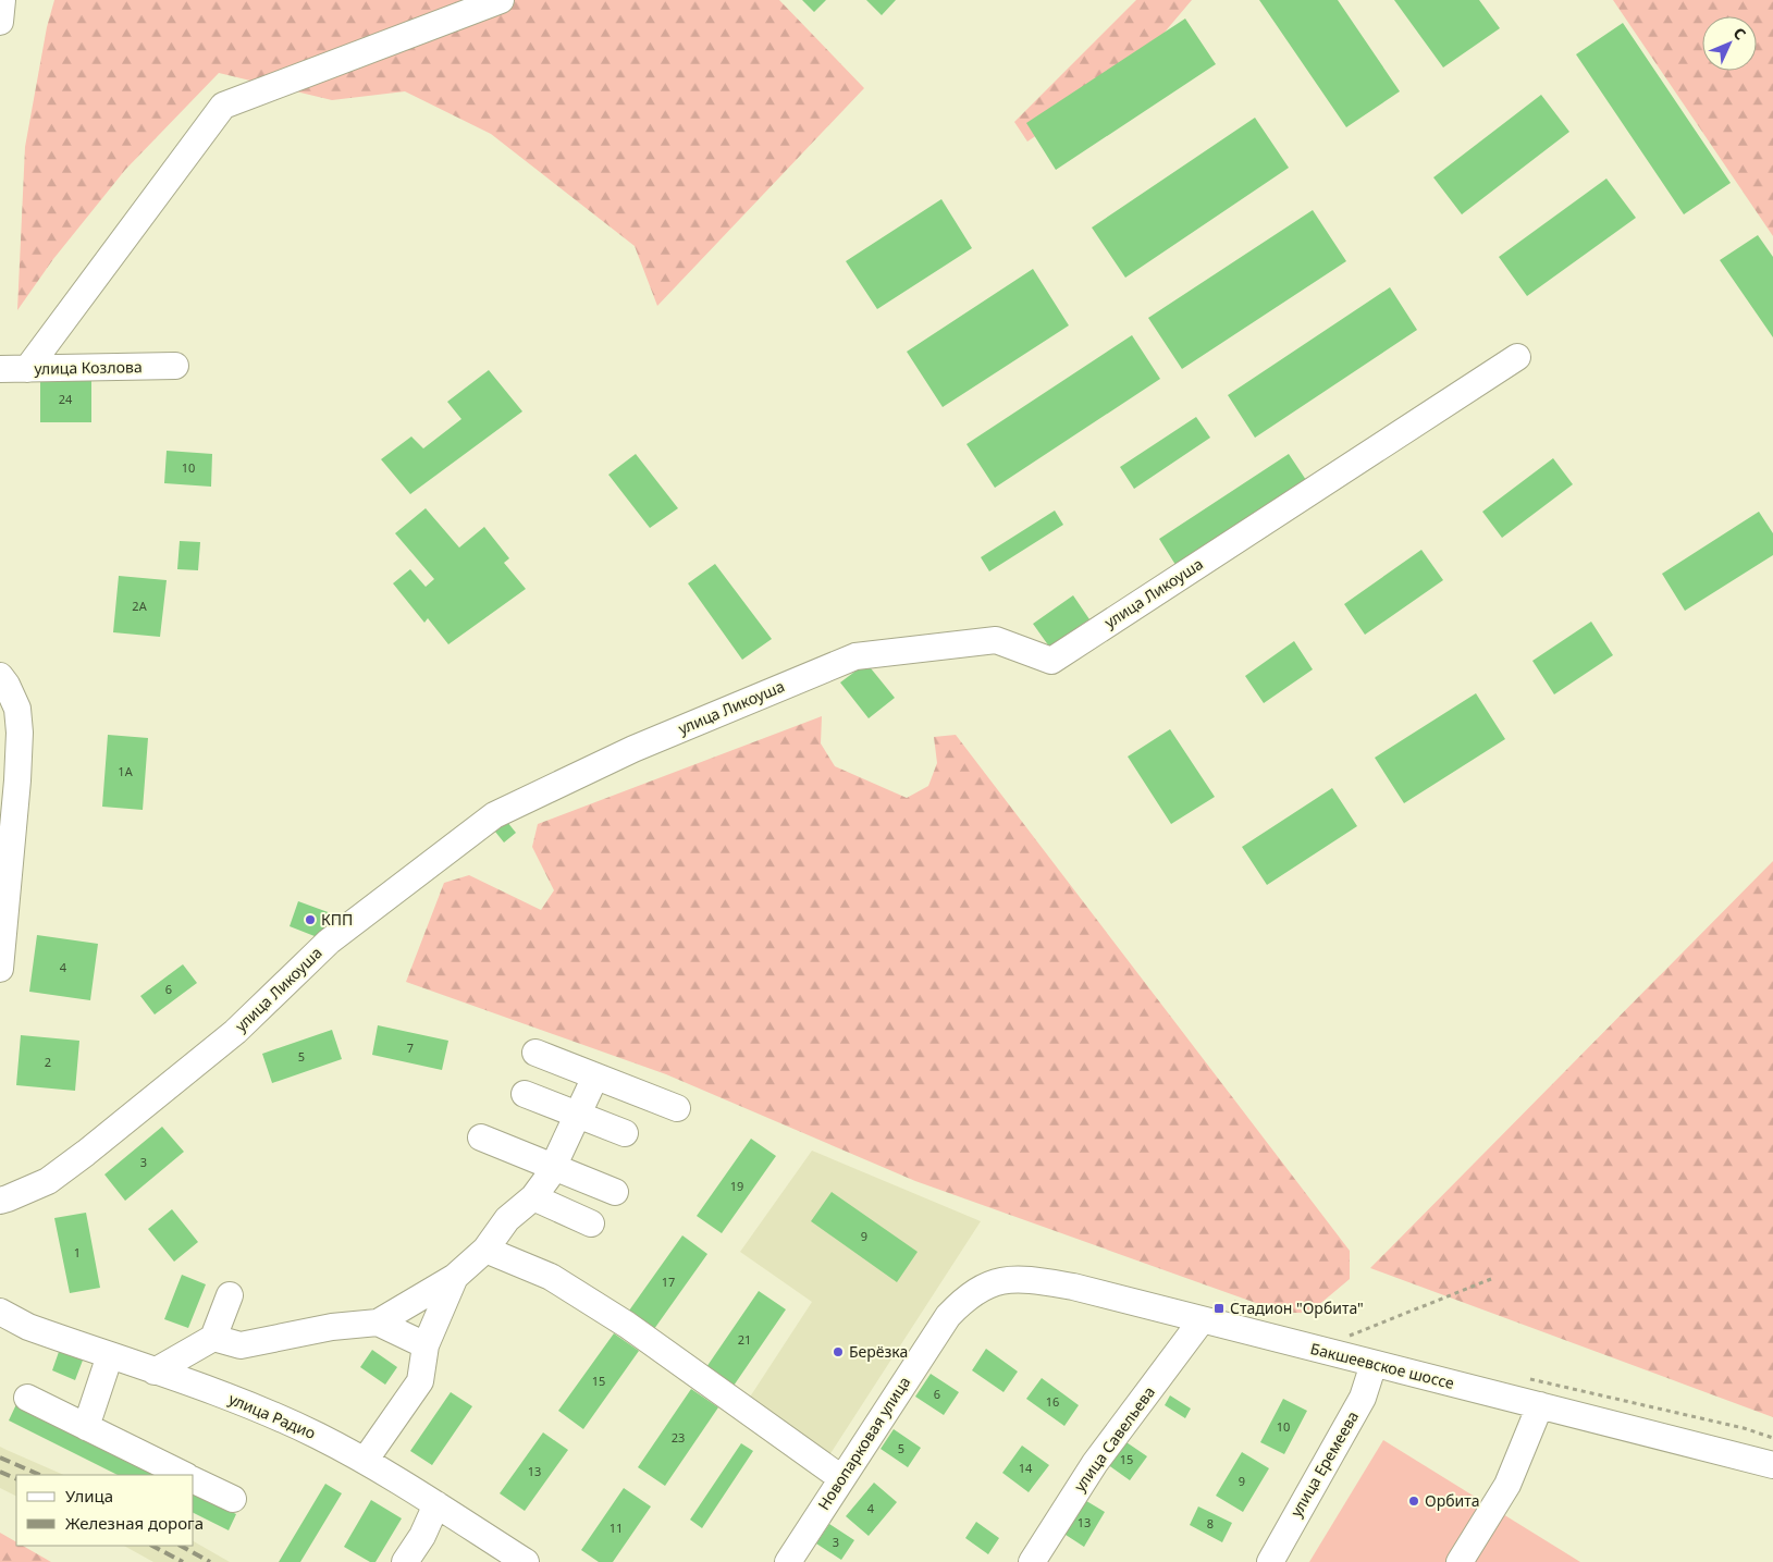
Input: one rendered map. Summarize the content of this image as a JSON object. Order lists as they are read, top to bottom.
{
  "streets": {
    "street": [
      "улица Козлова",
      "улица Ликоуша",
      "Бакшеевское шоссе",
      "улица Радио",
      "улица Савельева",
      "Новопарковая улица",
      "улица Еремеева"
    ]
  },
  "crossings": [
    ["Бакшеевское шоссе", "улица Савельева"],
    ["Бакшеевское шоссе", "Новопарковая улица"],
    ["Бакшеевское шоссе", "улица Еремеева"]
  ],
  "places": {
    "other": ["КПП", "Берёзка", "Орбита"],
    "transit": ["Стадион \"Орбита\""]
  },
  "house_numbers": [
    "24",
    "10",
    "2А",
    "1А",
    "4",
    "6",
    "7",
    "5",
    "2",
    "3",
    "19",
    "9",
    "1",
    "17",
    "21",
    "15",
    "6",
    "16",
    "10",
    "23",
    "5",
    "15",
    "14",
    "13",
    "9",
    "4",
    "13",
    "8",
    "11",
    "3"
  ],
  "legend": ["Улица", "Железная дорога"],
  "north": "top right"
}
